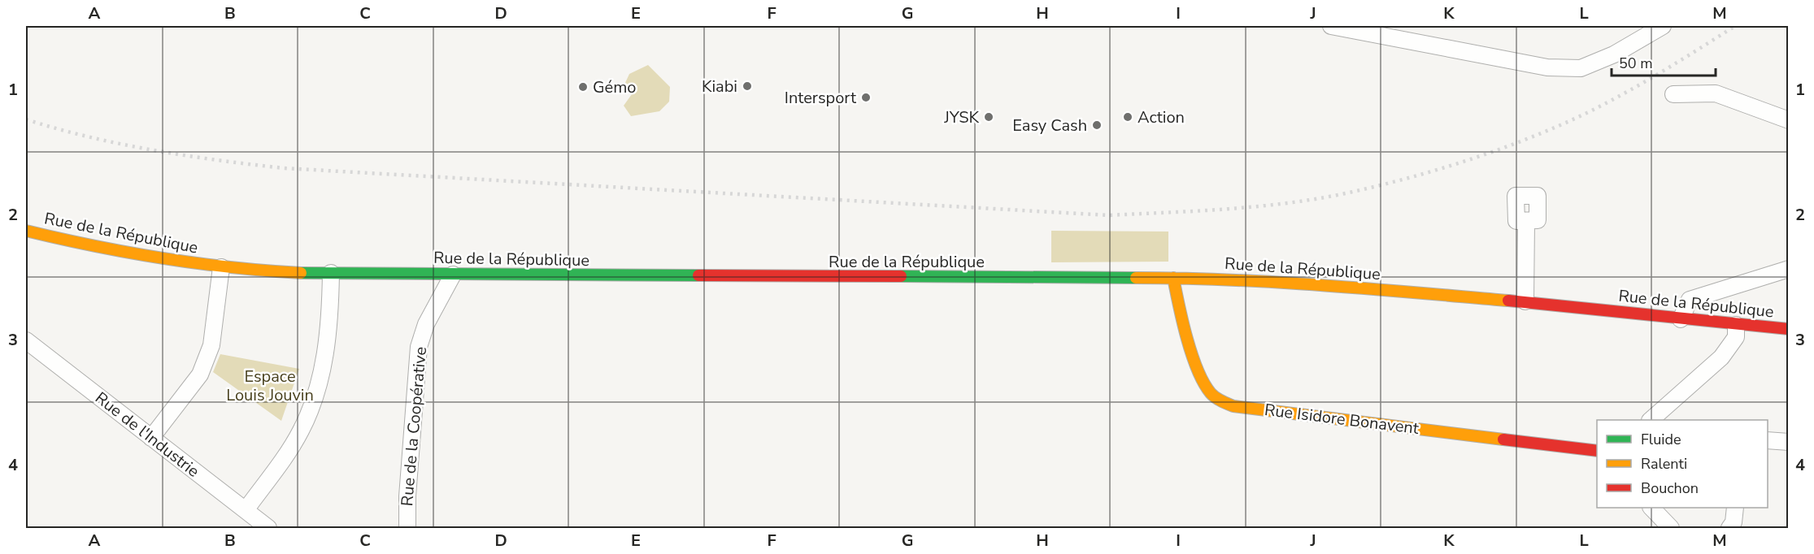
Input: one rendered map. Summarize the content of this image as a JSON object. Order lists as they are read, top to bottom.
{
  "streets": {
    "street": [
      "Rue de la République",
      "Rue Isidore Bonavent",
      "Rue de la Coopérative",
      "Rue de l'Industrie"
    ]
  },
  "crossings": [
    ["Rue de la République", "Rue Isidore Bonavent"],
    ["Rue de la République", "Rue de la Coopérative"]
  ],
  "parks": ["Espace Louis Jouvin"],
  "places": [
    "Kiabi",
    "Gémo",
    "Intersport",
    "JYSK",
    "Action",
    "Easy Cash"
  ],
  "legend": ["Fluide", "Ralenti", "Bouchon"],
  "scale_bar": "50 m",
  "grid": {
    "columns": [
      "A",
      "B",
      "C",
      "D",
      "E",
      "F",
      "G",
      "H",
      "I",
      "J",
      "K",
      "L",
      "M"
    ],
    "rows": [
      "1",
      "2",
      "3",
      "4"
    ]
  }
}
